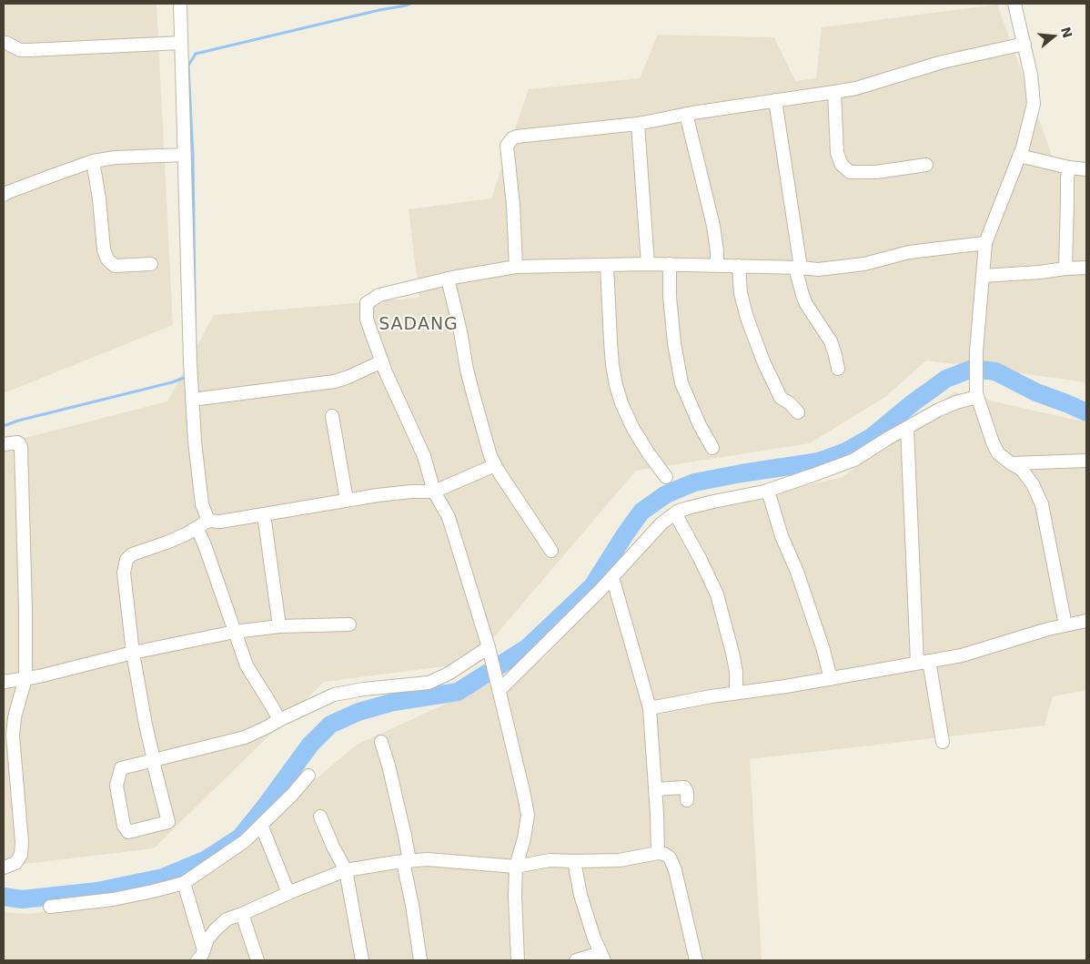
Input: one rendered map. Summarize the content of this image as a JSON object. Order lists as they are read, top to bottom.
{
  "districts": ["SADANG"],
  "north": "right"
}
